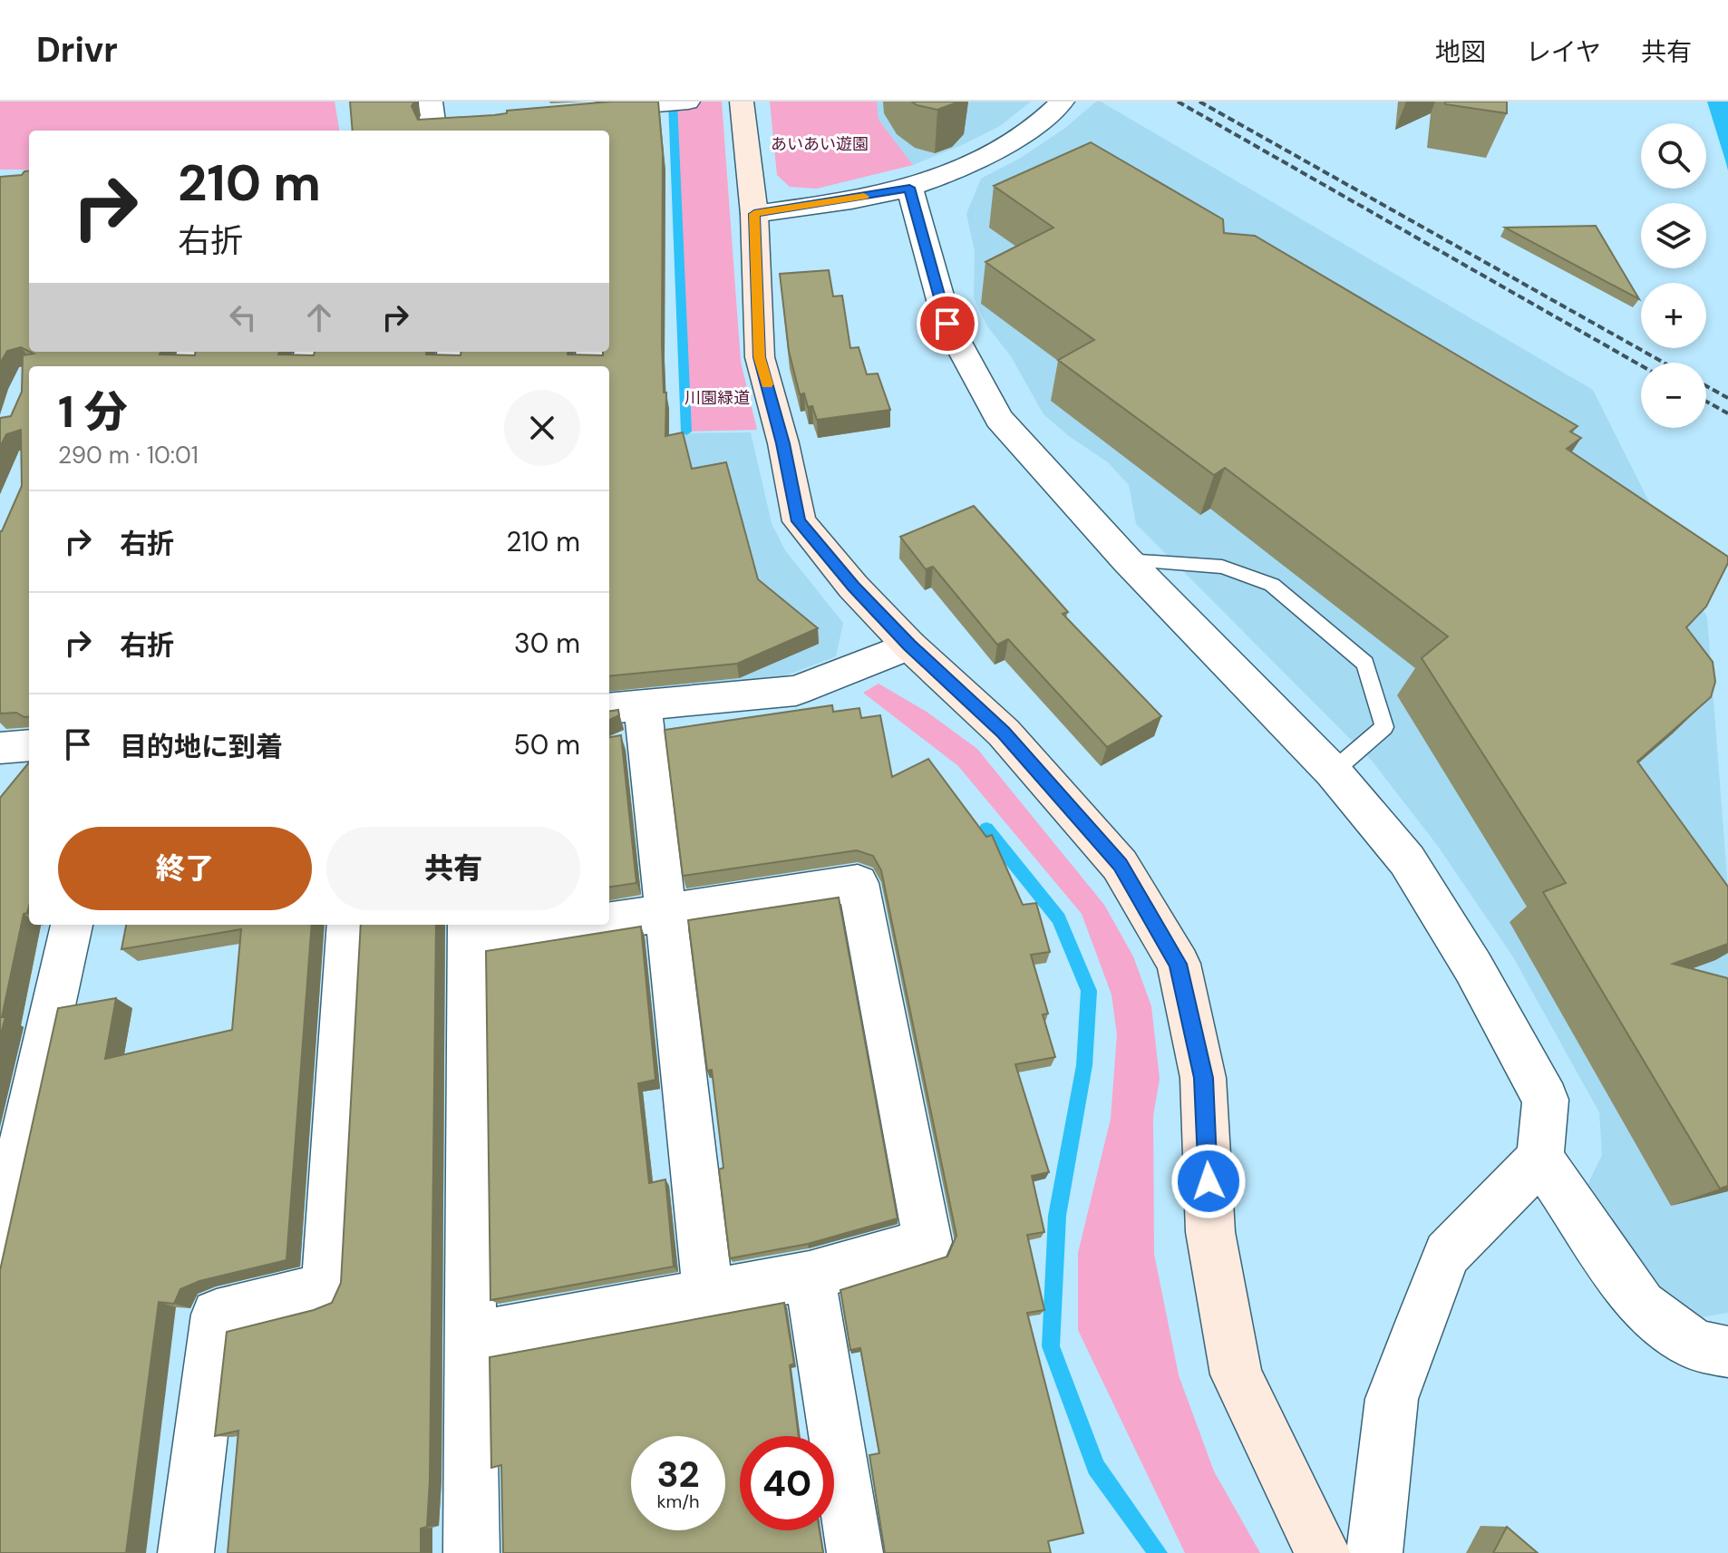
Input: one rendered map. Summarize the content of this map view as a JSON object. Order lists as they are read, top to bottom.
{
  "parks": ["あいあい遊園", "川園緑道"],
  "page": {
    "header": "Drivr",
    "nav": ["地図", "レイヤ", "共有"],
    "map_buttons": ["+", "−"],
    "turn": ["210 m", "右折"],
    "heading": ["1 分", "290 m · 10:01"],
    "list": [
      {
        "name": "右折",
        "value": "210 m"
      },
      {
        "name": "右折",
        "value": "30 m"
      },
      {
        "name": "目的地に到着",
        "value": "50 m"
      }
    ],
    "buttons": ["終了", "共有"],
    "speed": "32 km/h",
    "limit": "40"
  }
}
